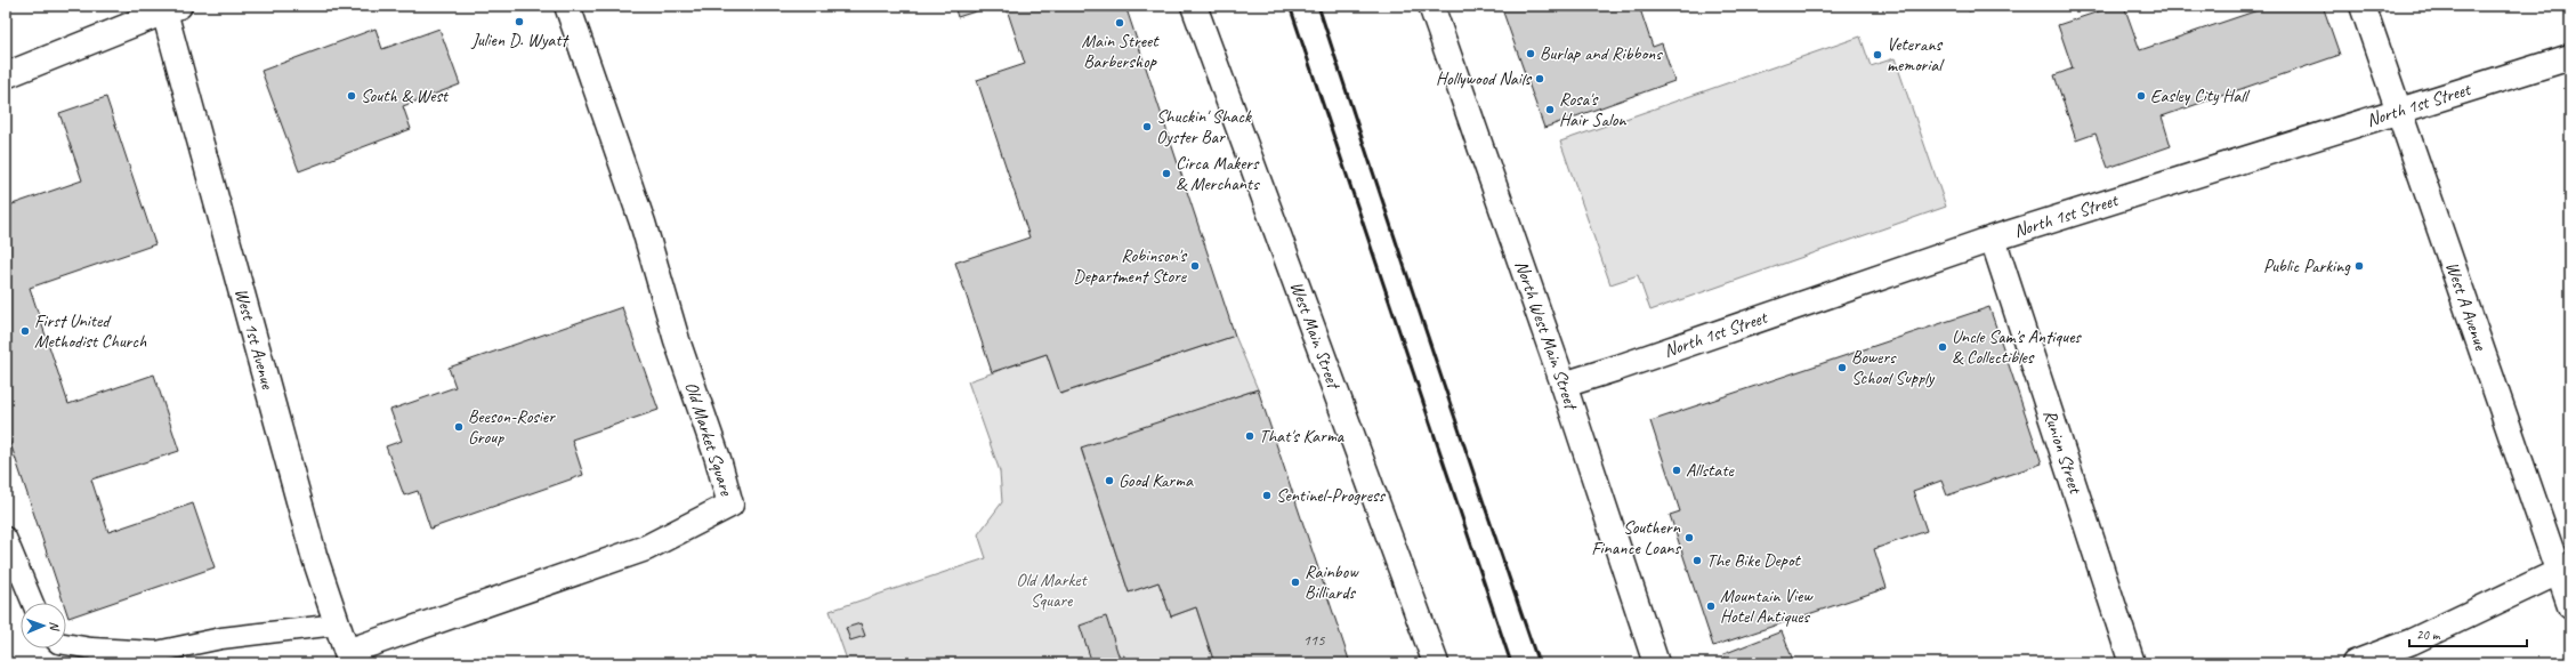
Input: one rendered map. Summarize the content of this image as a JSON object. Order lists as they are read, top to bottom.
{
  "streets": {
    "street": [
      "North 1st Street",
      "West A Avenue",
      "North West Main Street",
      "West Main Street",
      "West 1st Avenue",
      "Old Market Square",
      "Runion Street"
    ]
  },
  "crossings": [
    ["North 1st Street", "West A Avenue"],
    ["North 1st Street", "North West Main Street"],
    ["North 1st Street", "Runion Street"],
    ["West 1st Avenue", "Old Market Square"]
  ],
  "parks": ["Old Market Square"],
  "places": [
    "Julien D. Wyatt",
    "Main Street Barbershop",
    "Burlap and Ribbons",
    "Veterans memorial",
    "Hollywood Nails",
    "South & West",
    "Easley City Hall",
    "Rosa's Hair Salon",
    "Shuckin' Shack Oyster Bar",
    "Circa Makers & Merchants",
    "Robinson's Department Store",
    "Public Parking",
    "First United Methodist Church",
    "Uncle Sam's Antiques & Collectibles",
    "Bowers School Supply",
    "Beeson-Rosier Group",
    "That's Karma",
    "Allstate",
    "Good Karma",
    "Sentinel-Progress",
    "Southern Finance Loans",
    "The Bike Depot",
    "Rainbow Billiards",
    "Mountain View Hotel Antiques"
  ],
  "house_numbers": ["115"],
  "scale_bar": "20 m",
  "north": "right"
}
